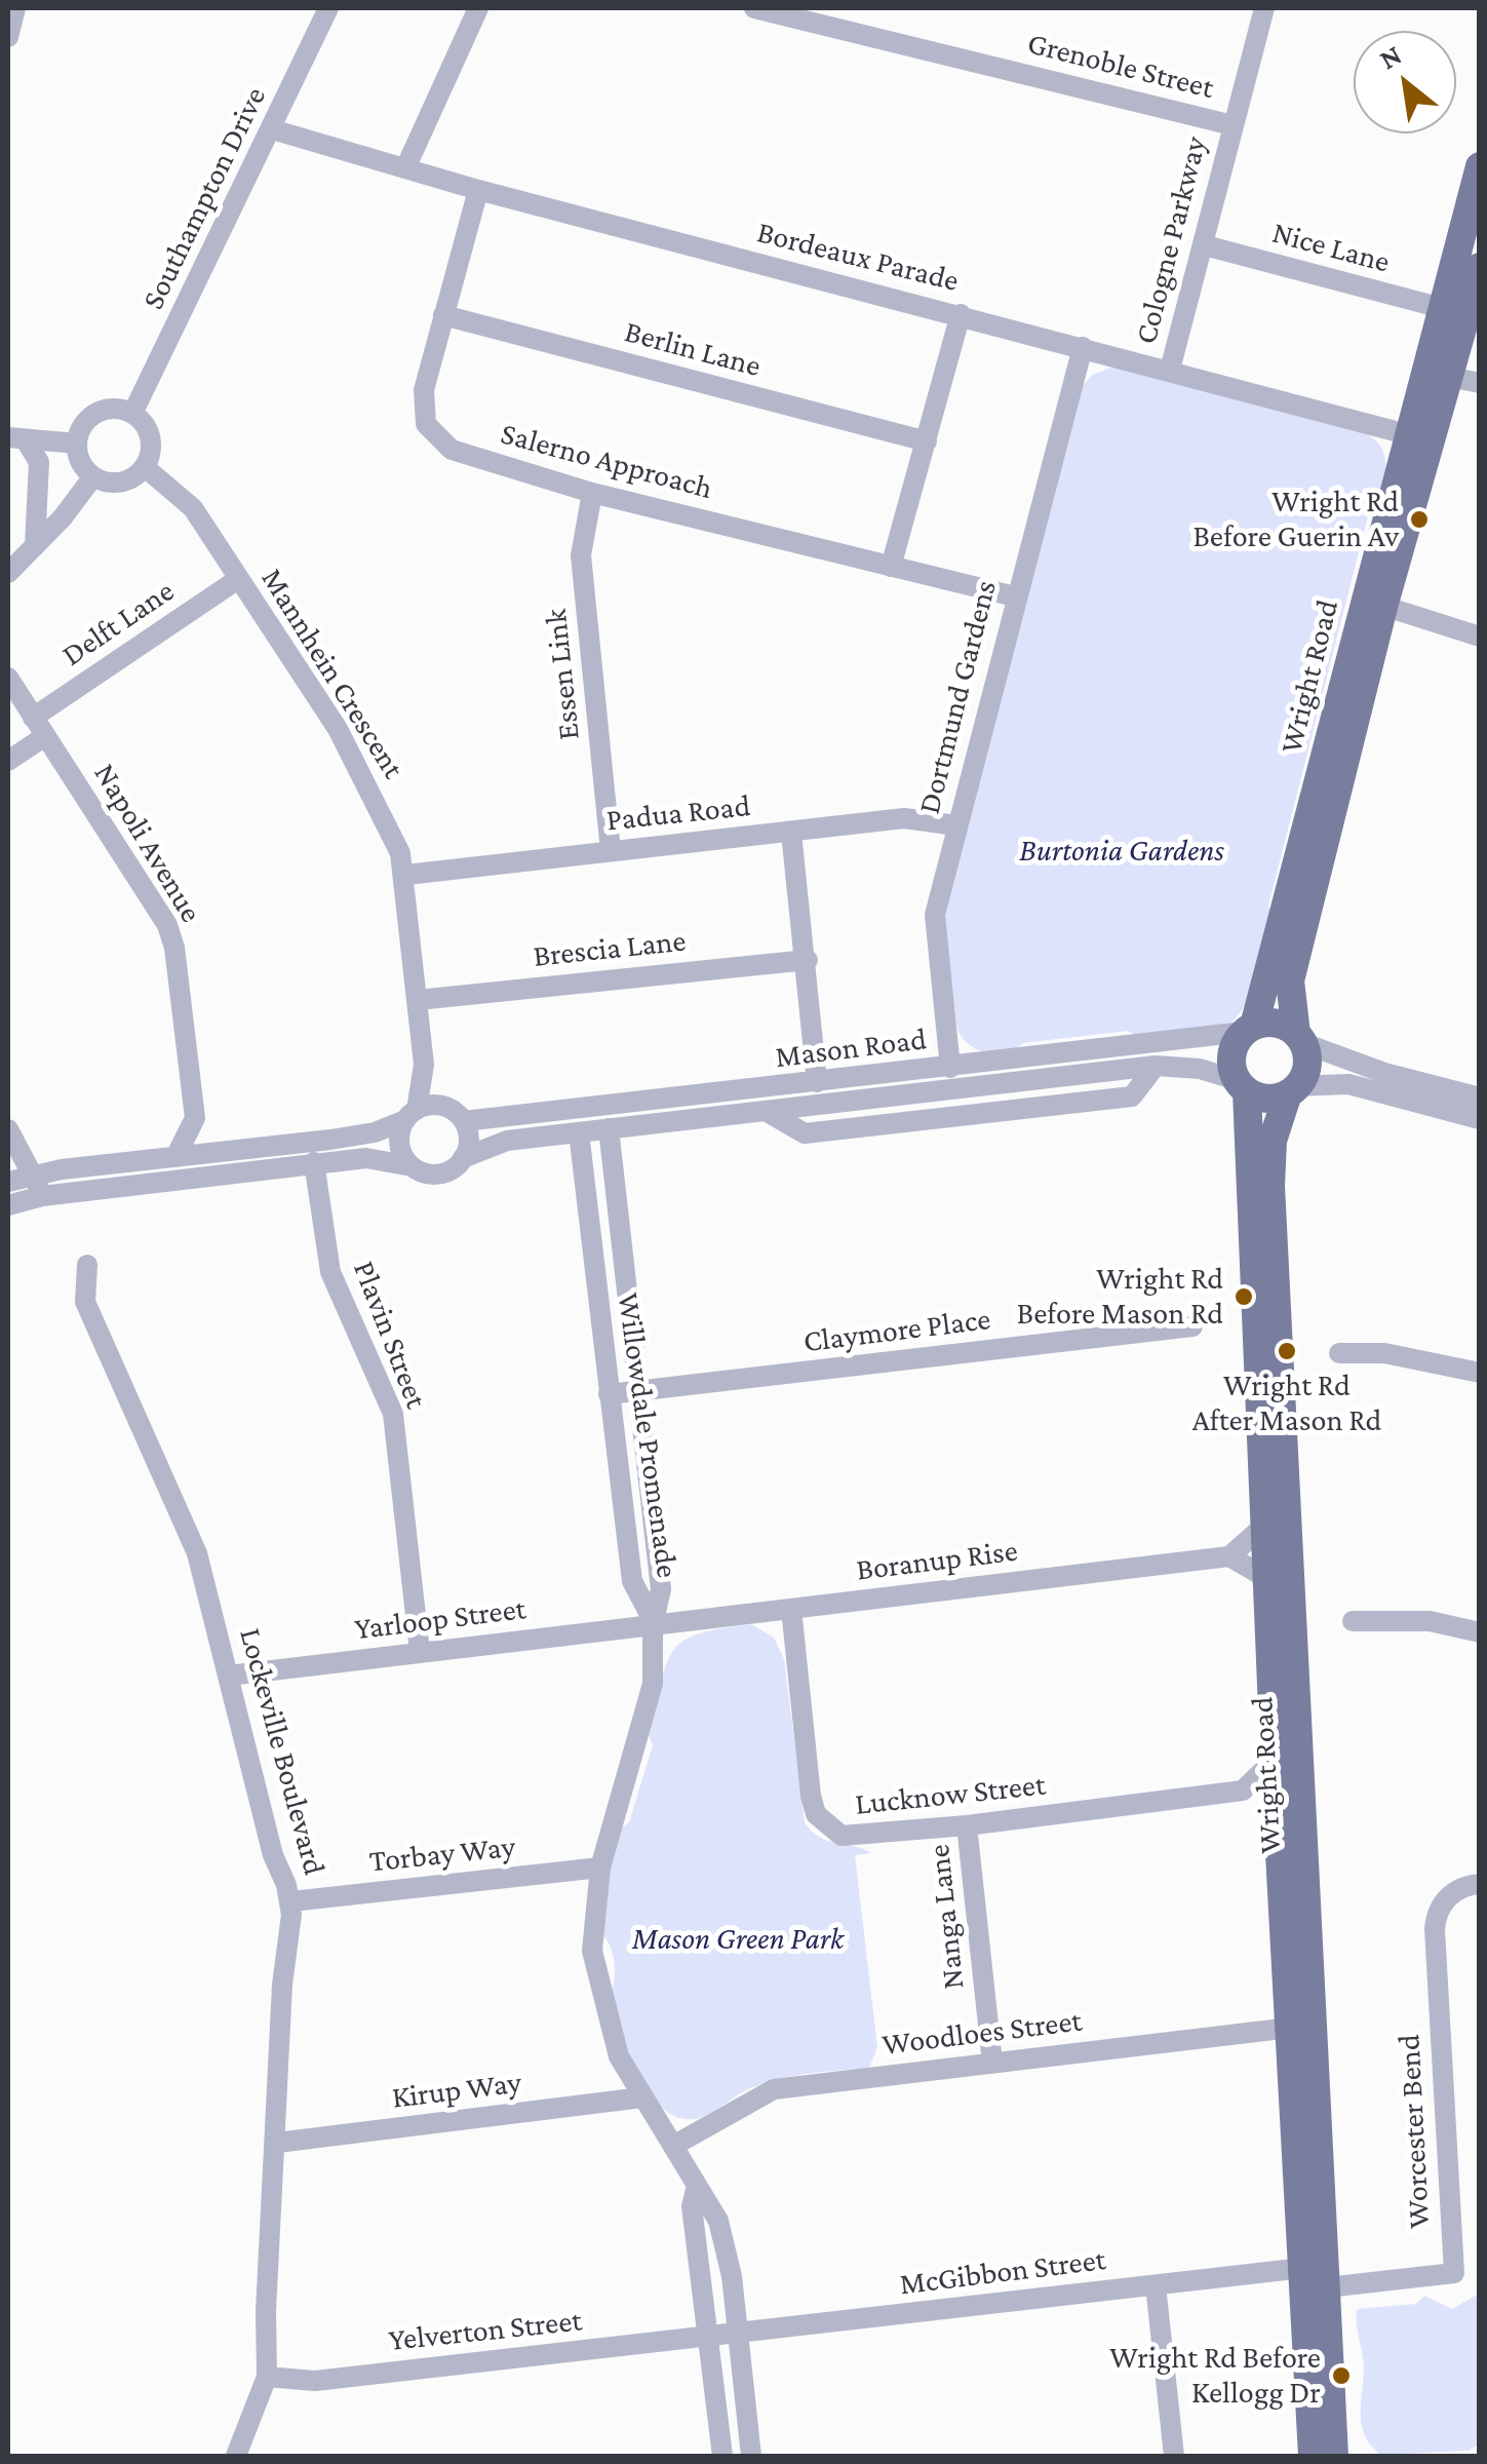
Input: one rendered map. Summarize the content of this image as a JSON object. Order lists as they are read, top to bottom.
{
  "streets": {
    "main road": ["Wright Road"],
    "street": [
      "Grenoble Street",
      "Southampton Drive",
      "Cologne Parkway",
      "Nice Lane",
      "Bordeaux Parade",
      "Berlin Lane",
      "Salerno Approach",
      "Delft Lane",
      "Mannhein Crescent",
      "Essen Link",
      "Dortmund Gardens",
      "Padua Road",
      "Napoli Avenue",
      "Brescia Lane",
      "Mason Road",
      "Claymore Place",
      "Plavin Street",
      "Willowdale Promenade",
      "Boranup Rise",
      "Yarloop Street",
      "Lockeville Boulevard",
      "Lucknow Street",
      "Torbay Way",
      "Nanga Lane",
      "Woodloes Street",
      "Kirup Way",
      "Worcester Bend",
      "McGibbon Street",
      "Yelverton Street"
    ]
  },
  "crossings": [
    ["Grenoble Street", "Cologne Parkway"],
    ["Southampton Drive", "Bordeaux Parade"],
    ["Southampton Drive", "Mannhein Crescent"],
    ["Cologne Parkway", "Nice Lane"],
    ["Cologne Parkway", "Bordeaux Parade"],
    ["Nice Lane", "Wright Road"],
    ["Bordeaux Parade", "Salerno Approach"],
    ["Bordeaux Parade", "Wright Road"],
    ["Bordeaux Parade", "Dortmund Gardens"],
    ["Berlin Lane", "Salerno Approach"],
    ["Salerno Approach", "Essen Link"],
    ["Salerno Approach", "Dortmund Gardens"],
    ["Delft Lane", "Mannhein Crescent"],
    ["Delft Lane", "Napoli Avenue"],
    ["Mannhein Crescent", "Padua Road"],
    ["Mannhein Crescent", "Brescia Lane"],
    ["Mannhein Crescent", "Mason Road"],
    ["Essen Link", "Padua Road"],
    ["Wright Road", "Mason Road"],
    ["Wright Road", "Woodloes Street"],
    ["Wright Road", "Worcester Bend"],
    ["Wright Road", "McGibbon Street"],
    ["Dortmund Gardens", "Padua Road"],
    ["Dortmund Gardens", "Mason Road"],
    ["Mason Road", "Willowdale Promenade"],
    ["Claymore Place", "Willowdale Promenade"],
    ["Plavin Street", "Yarloop Street"],
    ["Willowdale Promenade", "Boranup Rise"],
    ["Willowdale Promenade", "Yarloop Street"],
    ["Willowdale Promenade", "Torbay Way"],
    ["Willowdale Promenade", "Woodloes Street"],
    ["Willowdale Promenade", "Kirup Way"],
    ["Willowdale Promenade", "McGibbon Street"],
    ["Willowdale Promenade", "Yelverton Street"],
    ["Boranup Rise", "Yarloop Street"],
    ["Boranup Rise", "Lucknow Street"],
    ["Yarloop Street", "Lockeville Boulevard"],
    ["Lockeville Boulevard", "Torbay Way"],
    ["Lockeville Boulevard", "Kirup Way"],
    ["Lockeville Boulevard", "Yelverton Street"],
    ["Lucknow Street", "Nanga Lane"],
    ["Nanga Lane", "Woodloes Street"],
    ["McGibbon Street", "Yelverton Street"]
  ],
  "parks": ["Burtonia Gardens", "Mason Green Park"],
  "places": [
    "Wright Rd Before Guerin Av",
    "Wright Rd Before Mason Rd",
    "Wright Rd After Mason Rd",
    "Wright Rd Before Kellogg Dr"
  ],
  "north": "top left"
}
